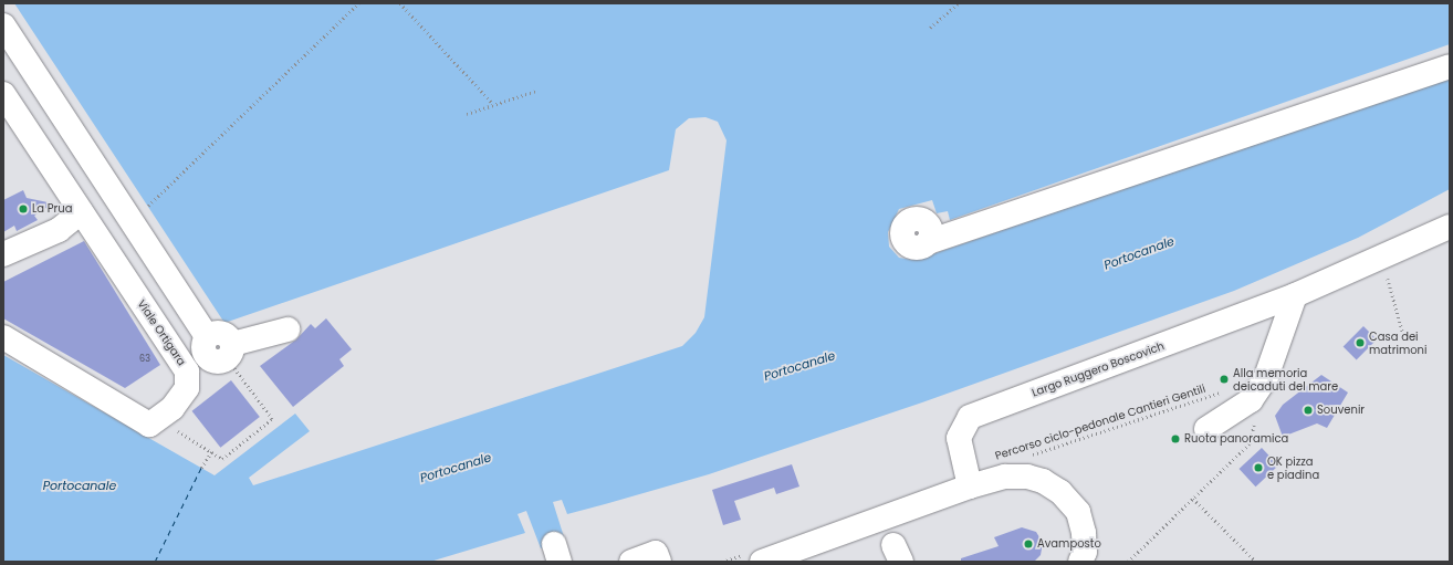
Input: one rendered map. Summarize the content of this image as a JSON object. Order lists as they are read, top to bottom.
{
  "streets": {
    "street": ["Viale Ortigara", "Largo Ruggero Boscovich"],
    "path": ["Percorso ciclo-pedonale Cantieri Gentili"]
  },
  "water": ["Portocanale"],
  "places": [
    "La Prua",
    "Casa dei matrimoni",
    "Alla memoria deicaduti del mare",
    "Souvenir",
    "Ruota panoramica",
    "OK pizza e piadina",
    "Avamposto"
  ],
  "house_numbers": ["63"]
}
